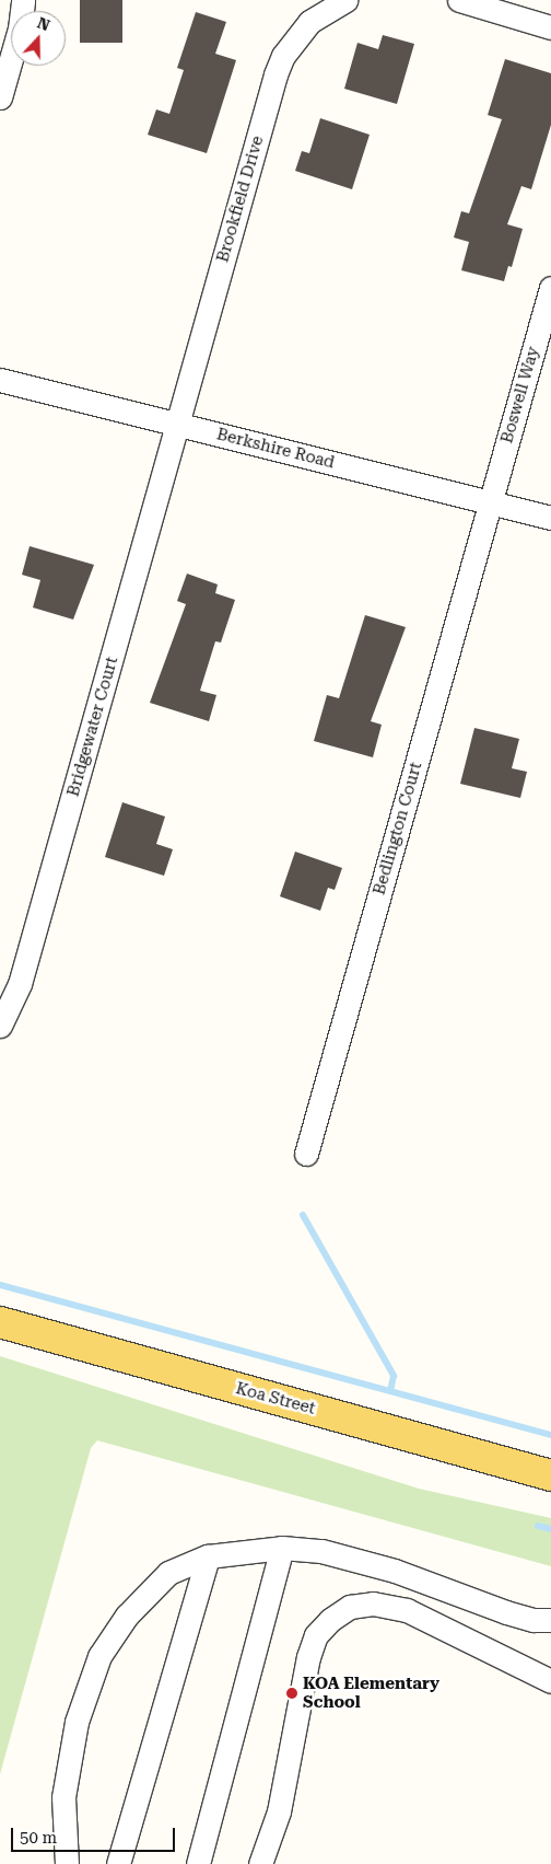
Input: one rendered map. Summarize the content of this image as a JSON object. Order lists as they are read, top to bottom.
{
  "streets": {
    "main road": ["Koa Street"],
    "street": [
      "Brookfield Drive",
      "Boswell Way",
      "Berkshire Road",
      "Bridgewater Court",
      "Bedlington Court"
    ]
  },
  "crossings": [
    ["Brookfield Drive", "Berkshire Road"],
    ["Brookfield Drive", "Bridgewater Court"],
    ["Boswell Way", "Berkshire Road"],
    ["Boswell Way", "Bedlington Court"],
    ["Berkshire Road", "Bridgewater Court"],
    ["Berkshire Road", "Bedlington Court"]
  ],
  "places": ["KOA Elementary School"],
  "scale_bar": "50 m",
  "north": "top"
}
